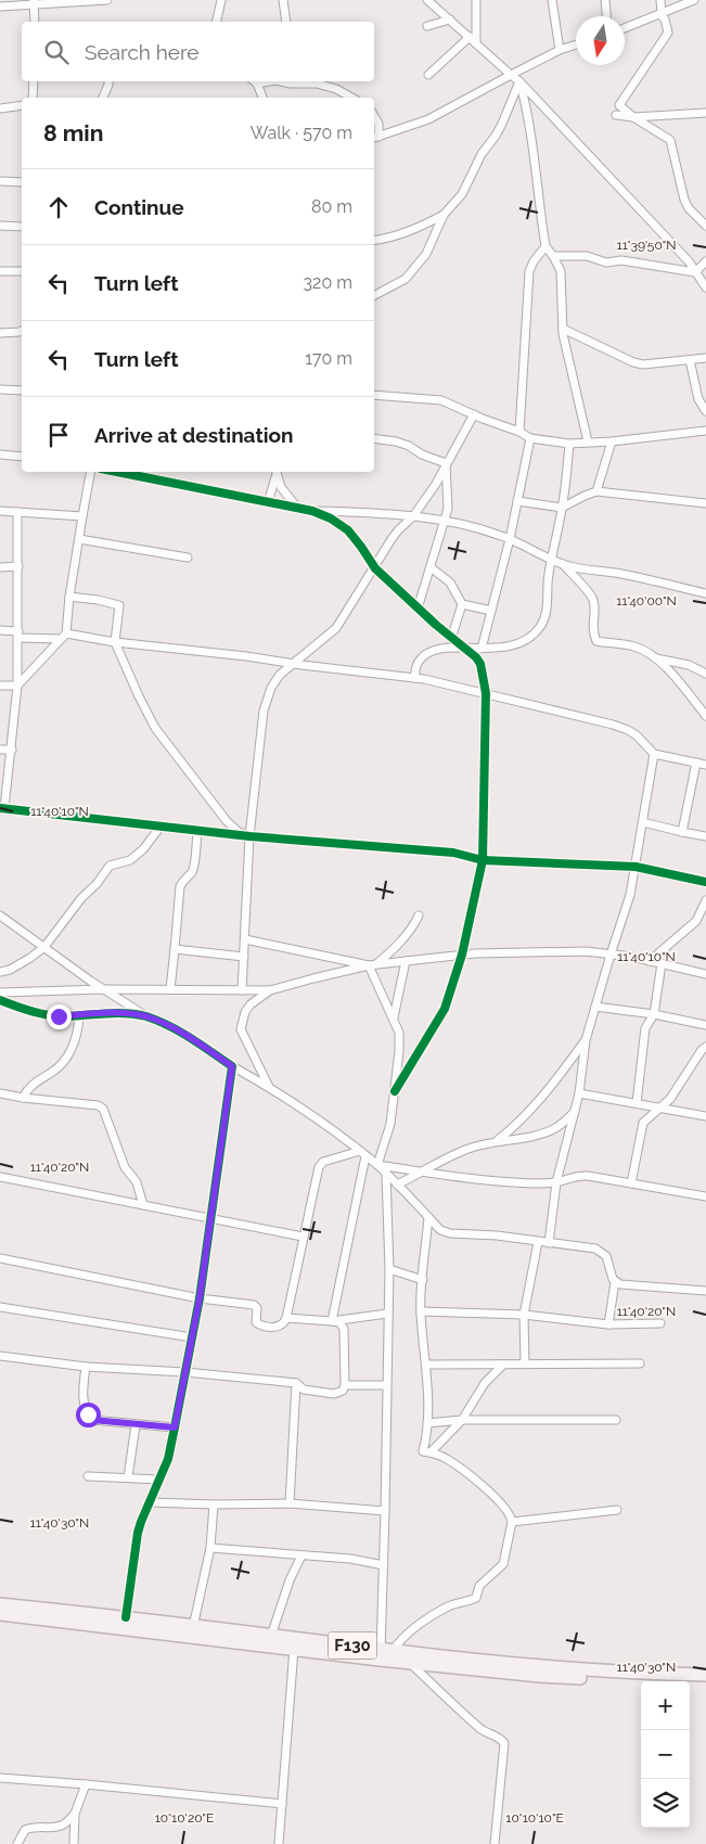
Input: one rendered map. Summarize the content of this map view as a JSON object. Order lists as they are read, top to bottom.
{
  "streets": {
    "main road": ["F130"]
  },
  "north": "bottom",
  "page": {
    "search": "Search here",
    "heading": ["8 min", "Walk · 570 m"],
    "list": [
      ["Continue", "80 m"],
      ["Turn left", "320 m"],
      ["Turn left", "170 m"],
      "Arrive at destination"
    ],
    "map_buttons": ["+", "−"]
  },
  "coordinates": [
    "11°39'50\"N",
    "11°40'00\"N",
    "11°40'10\"N",
    "11°40'20\"N",
    "11°40'30\"N",
    "10°10'20\"E",
    "10°10'10\"E"
  ]
}
